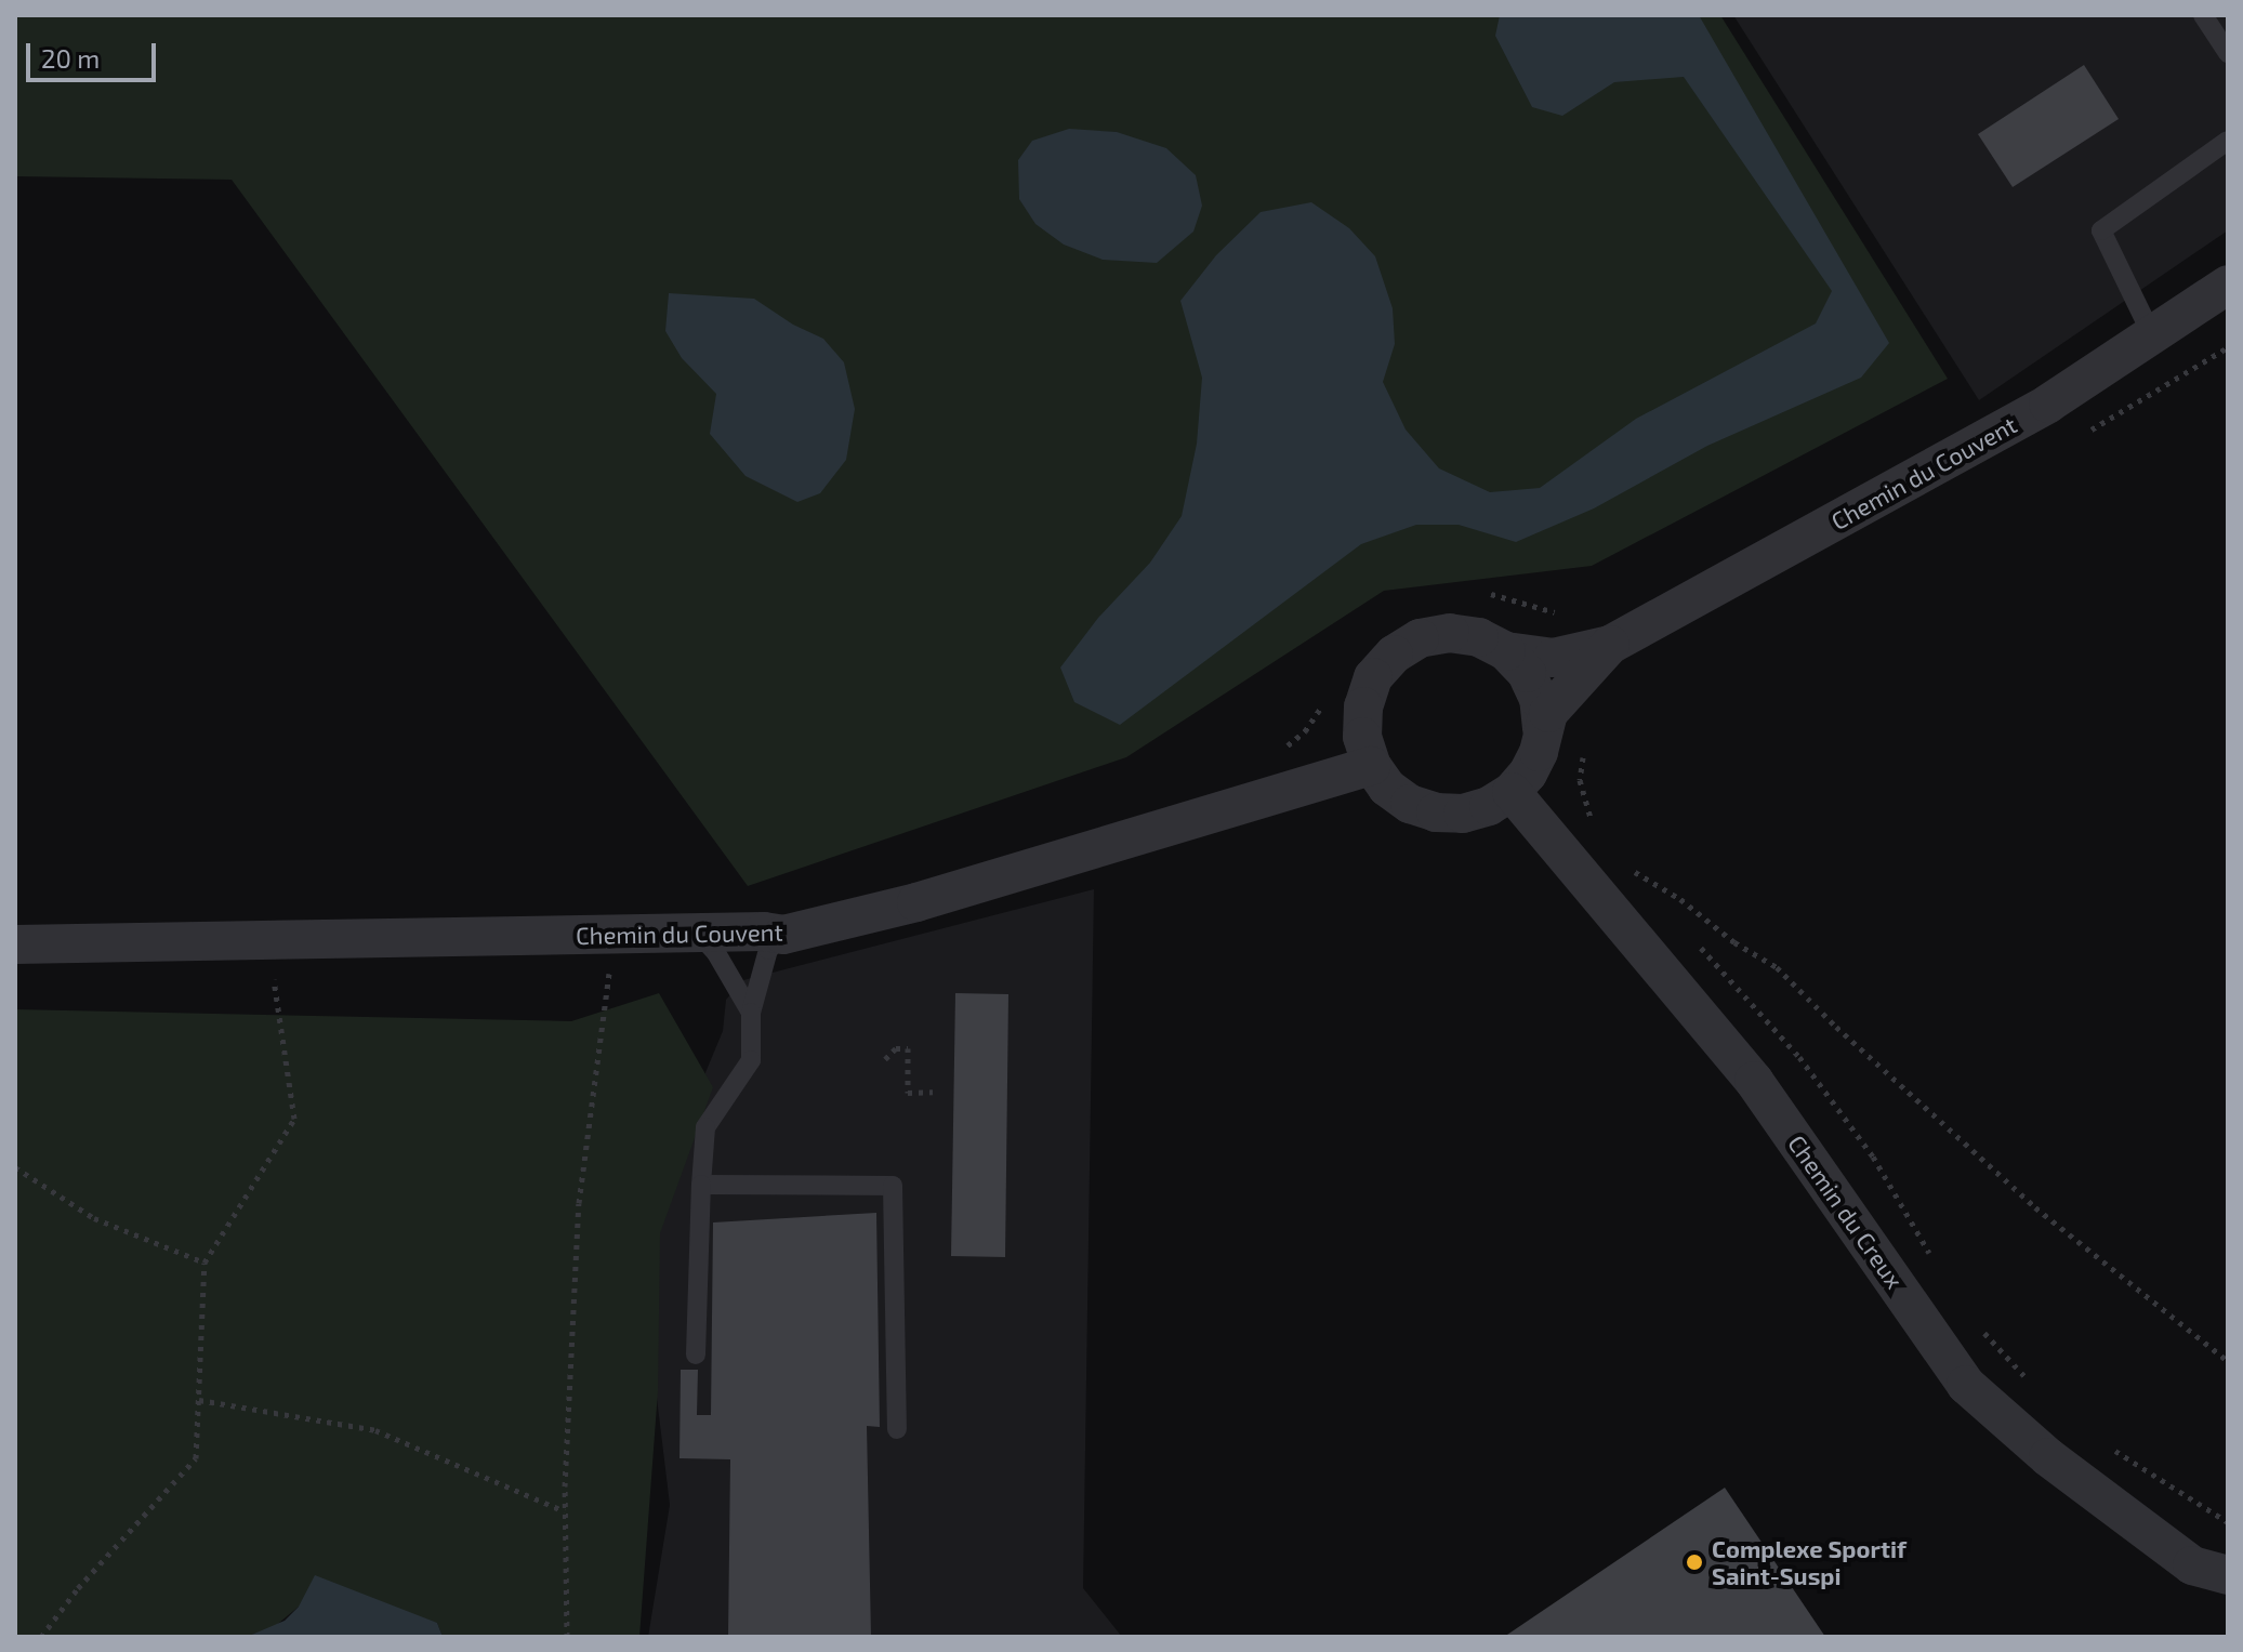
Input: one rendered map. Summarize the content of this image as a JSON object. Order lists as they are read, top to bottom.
{
  "streets": {
    "street": ["Chemin du Couvent", "Chemin du Creux"]
  },
  "crossings": [
    ["Chemin du Couvent", "Chemin du Creux"]
  ],
  "places": ["Complexe Sportif Saint-Suspi"],
  "scale_bar": "20 m"
}
